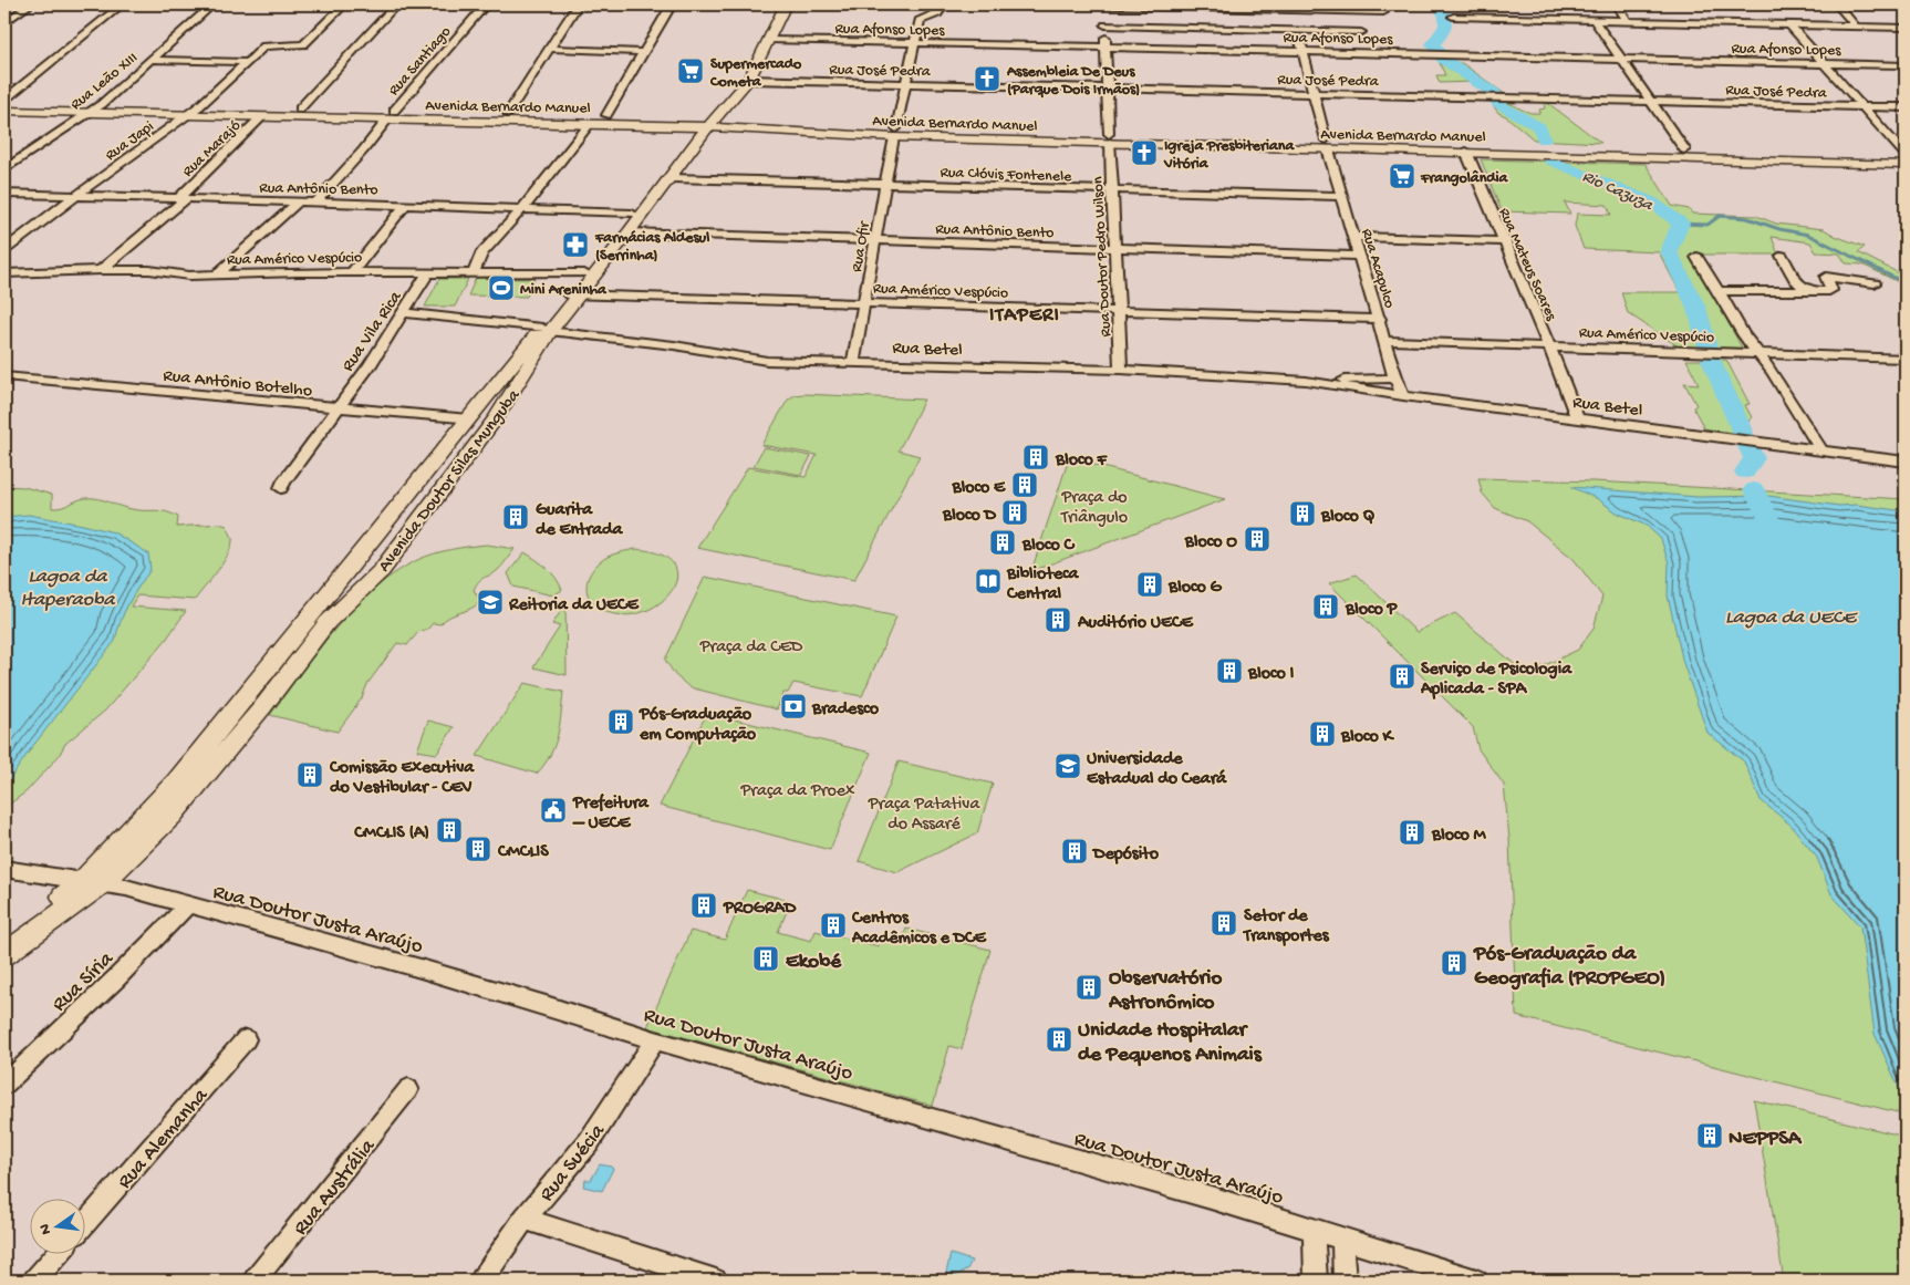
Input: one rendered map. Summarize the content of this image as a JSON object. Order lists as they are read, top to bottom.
{
  "streets": {
    "main road": ["Avenida Bernardo Manuel", "Avenida Doutor Silas Munguba"],
    "street": [
      "Rua Afonso Lopes",
      "Rua Santiago",
      "Rua José Pedra",
      "Rua Leão XIII",
      "Rua Japi",
      "Rua Marajó",
      "Rua Clóvis Fontenele",
      "Rua Antônio Bento",
      "Rua Ofir",
      "Rua Américo Vespúcio",
      "Rua Doutor Pedro Wilson",
      "Rua Mateus Soares",
      "Rua Acapulco",
      "Rua Vila Rica",
      "Rua Betel",
      "Rua Antônio Botelho",
      "Rua Doutor Justa Araújo",
      "Rua Síria",
      "Rua Alemanha",
      "Rua Suécia",
      "Rua Austrália"
    ]
  },
  "crossings": [
    ["Rua Afonso Lopes", "Rua Ofir"],
    ["Rua Afonso Lopes", "Rua Doutor Pedro Wilson"],
    ["Rua Afonso Lopes", "Rua Acapulco"],
    ["Rua Afonso Lopes", "Avenida Doutor Silas Munguba"],
    ["Rua Santiago", "Avenida Bernardo Manuel"],
    ["Rua Santiago", "Rua Antônio Bento"],
    ["Rua José Pedra", "Rua Ofir"],
    ["Rua José Pedra", "Rua Doutor Pedro Wilson"],
    ["Rua José Pedra", "Rua Acapulco"],
    ["Rua José Pedra", "Avenida Doutor Silas Munguba"],
    ["Rua Leão XIII", "Avenida Bernardo Manuel"],
    ["Avenida Bernardo Manuel", "Rua Japi"],
    ["Avenida Bernardo Manuel", "Rua Marajó"],
    ["Avenida Bernardo Manuel", "Rua Ofir"],
    ["Avenida Bernardo Manuel", "Rua Doutor Pedro Wilson"],
    ["Avenida Bernardo Manuel", "Rua Mateus Soares"],
    ["Avenida Bernardo Manuel", "Rua Acapulco"],
    ["Avenida Bernardo Manuel", "Avenida Doutor Silas Munguba"],
    ["Rua Japi", "Rua Antônio Bento"],
    ["Rua Marajó", "Rua Antônio Bento"],
    ["Rua Marajó", "Rua Américo Vespúcio"],
    ["Rua Clóvis Fontenele", "Rua Ofir"],
    ["Rua Clóvis Fontenele", "Rua Doutor Pedro Wilson"],
    ["Rua Clóvis Fontenele", "Rua Acapulco"],
    ["Rua Clóvis Fontenele", "Avenida Doutor Silas Munguba"],
    ["Rua Antônio Bento", "Rua Ofir"],
    ["Rua Antônio Bento", "Rua Doutor Pedro Wilson"],
    ["Rua Antônio Bento", "Rua Acapulco"],
    ["Rua Antônio Bento", "Avenida Doutor Silas Munguba"],
    ["Rua Ofir", "Rua Américo Vespúcio"],
    ["Rua Ofir", "Rua Betel"],
    ["Rua Américo Vespúcio", "Rua Doutor Pedro Wilson"],
    ["Rua Américo Vespúcio", "Rua Mateus Soares"],
    ["Rua Américo Vespúcio", "Rua Acapulco"],
    ["Rua Américo Vespúcio", "Rua Vila Rica"],
    ["Rua Américo Vespúcio", "Avenida Doutor Silas Munguba"],
    ["Rua Doutor Pedro Wilson", "Rua Betel"],
    ["Rua Mateus Soares", "Rua Betel"],
    ["Rua Acapulco", "Rua Betel"],
    ["Rua Vila Rica", "Rua Betel"],
    ["Rua Vila Rica", "Rua Antônio Botelho"],
    ["Rua Betel", "Avenida Doutor Silas Munguba"],
    ["Rua Antônio Botelho", "Avenida Doutor Silas Munguba"],
    ["Avenida Doutor Silas Munguba", "Rua Doutor Justa Araújo"],
    ["Rua Doutor Justa Araújo", "Rua Síria"],
    ["Rua Doutor Justa Araújo", "Rua Suécia"]
  ],
  "districts": ["ITAPERI"],
  "water": ["Rio Cazuza", "Lagoa da Itaperaoba", "Lagoa da UECE"],
  "parks": [
    "Praça do Triângulo",
    "Praça da CED",
    "Praça da Proex",
    "Praça Patativa do Assaré"
  ],
  "places": {
    "supermarket": ["Supermercado Cometa", "Frangolândia"],
    "church": ["Assembleia De Deus (Parque Dois Irmãos)", "Igreja Presbiteriana Vitória"],
    "pharmacy": ["Farmácias Aldesul (Serrinha)"],
    "sports": ["Mini Areninha"],
    "building": [
      "Bloco F",
      "Bloco E",
      "Bloco D",
      "Bloco Q",
      "Guarita de Entrada",
      "Bloco O",
      "Bloco C",
      "Bloco G",
      "Bloco P",
      "Auditório UECE",
      "Bloco I",
      "Serviço de Psicologia Aplicada - SPA",
      "Pós-Graduação em Computação",
      "Bloco K",
      "Comissão Executiva do Vestibular - CEV",
      "CMCLIS (A)",
      "Bloco M",
      "CMCLIS",
      "Depósito",
      "PROGRAD",
      "Setor de Transportes",
      "Centros Acadêmicos e DCE",
      "Ekobé",
      "Pós-Graduação da Geografia (PROPGEO)",
      "Observatório Astronômico",
      "Unidade Hospitalar de Pequenos Animais",
      "NEPPSA"
    ],
    "library": ["Biblioteca Central"],
    "school or university": ["Reitoria da UECE", "Universidade Estadual do Ceará"],
    "bank": ["Bradesco"],
    "public building": ["Prefeitura – UECE"]
  },
  "north": "left"
}
